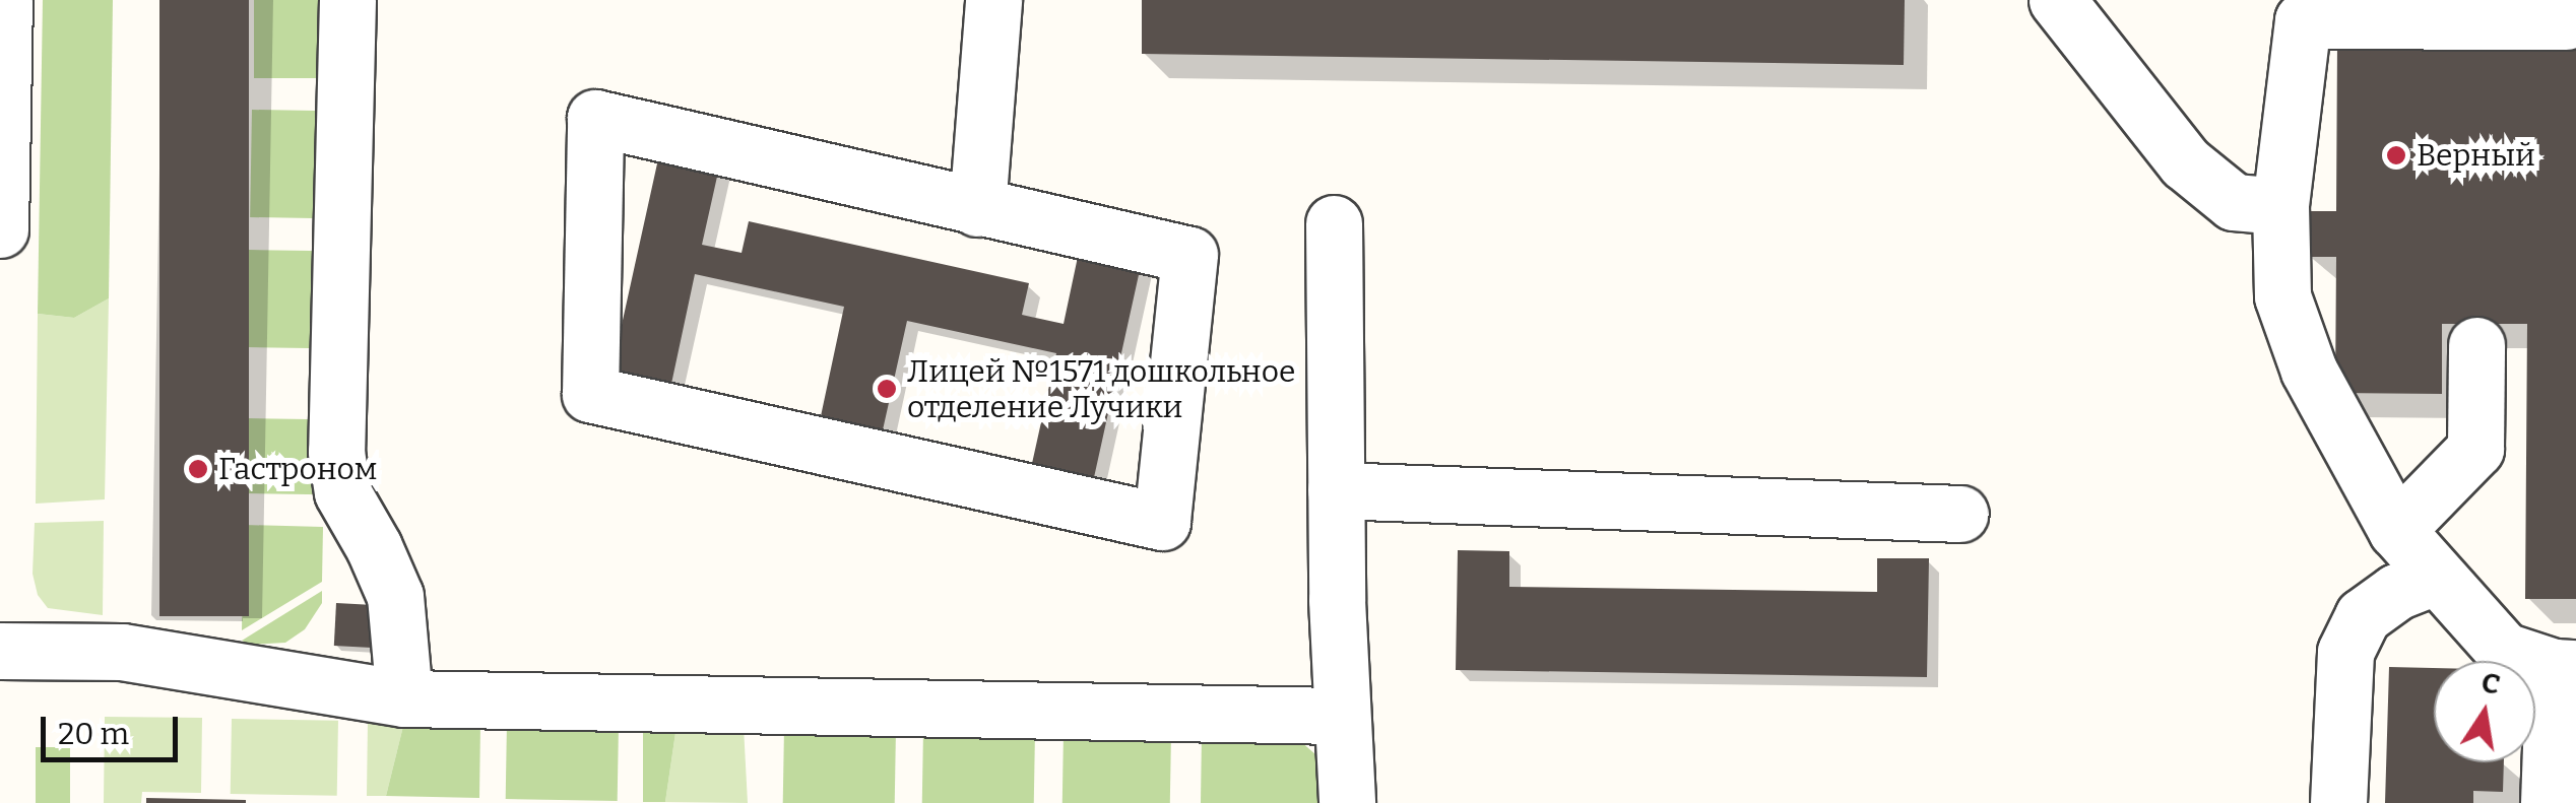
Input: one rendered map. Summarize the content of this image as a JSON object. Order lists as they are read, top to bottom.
{
  "places": ["Верный", "Лицей №1571 дошкольное отделение Лучики", "Гастроном"],
  "scale_bar": "20 m",
  "north": "top"
}
